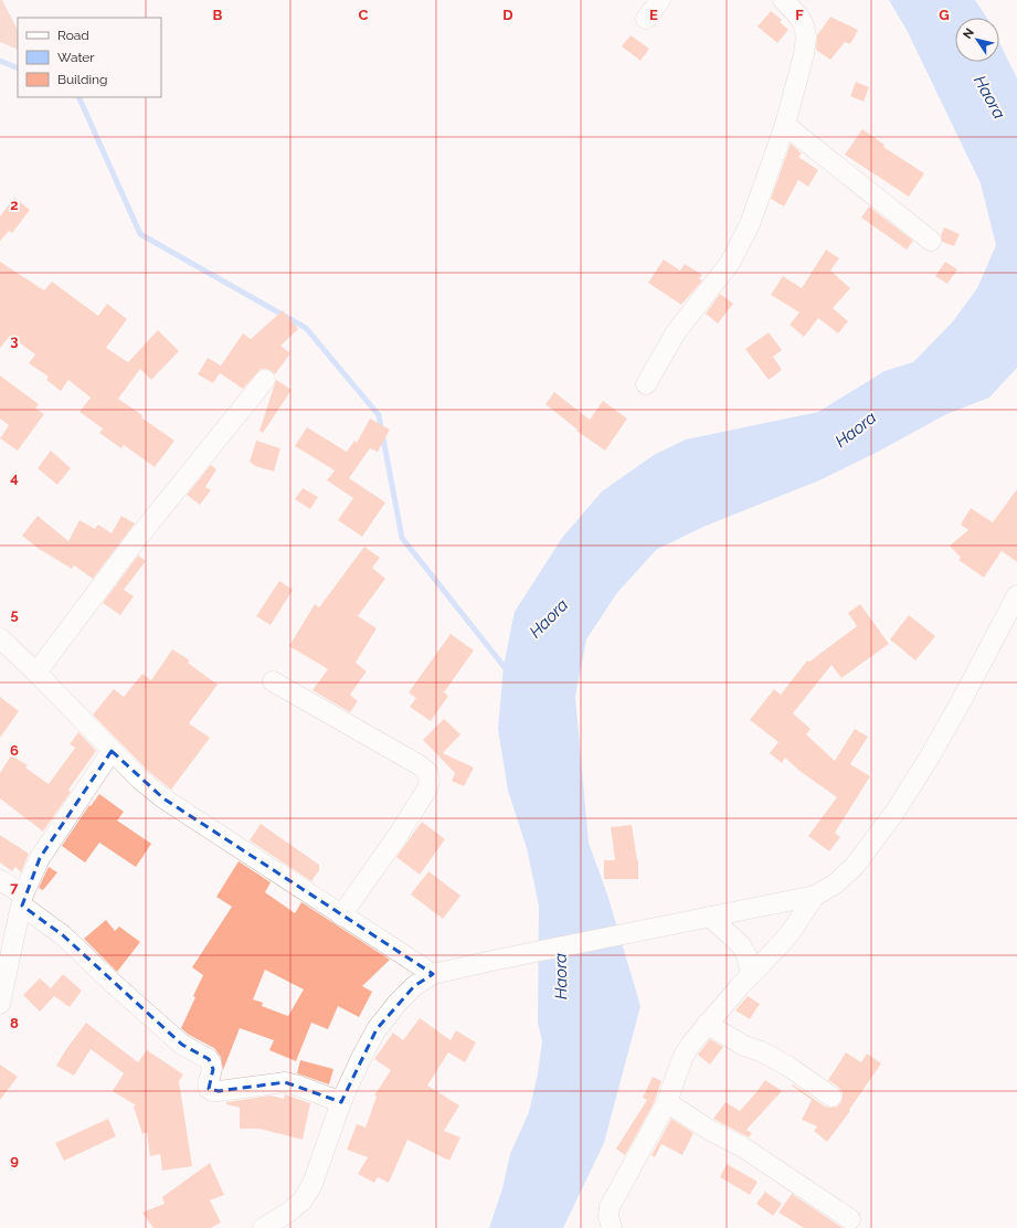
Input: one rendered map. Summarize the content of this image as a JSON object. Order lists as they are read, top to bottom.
{
  "water": ["Haora"],
  "legend": ["Road", "Water", "Building"],
  "north": "top left",
  "grid": {
    "columns": [
      "B",
      "C",
      "D",
      "E",
      "F",
      "G"
    ],
    "rows": [
      "2",
      "3",
      "4",
      "5",
      "6",
      "7",
      "8",
      "9"
    ]
  }
}
